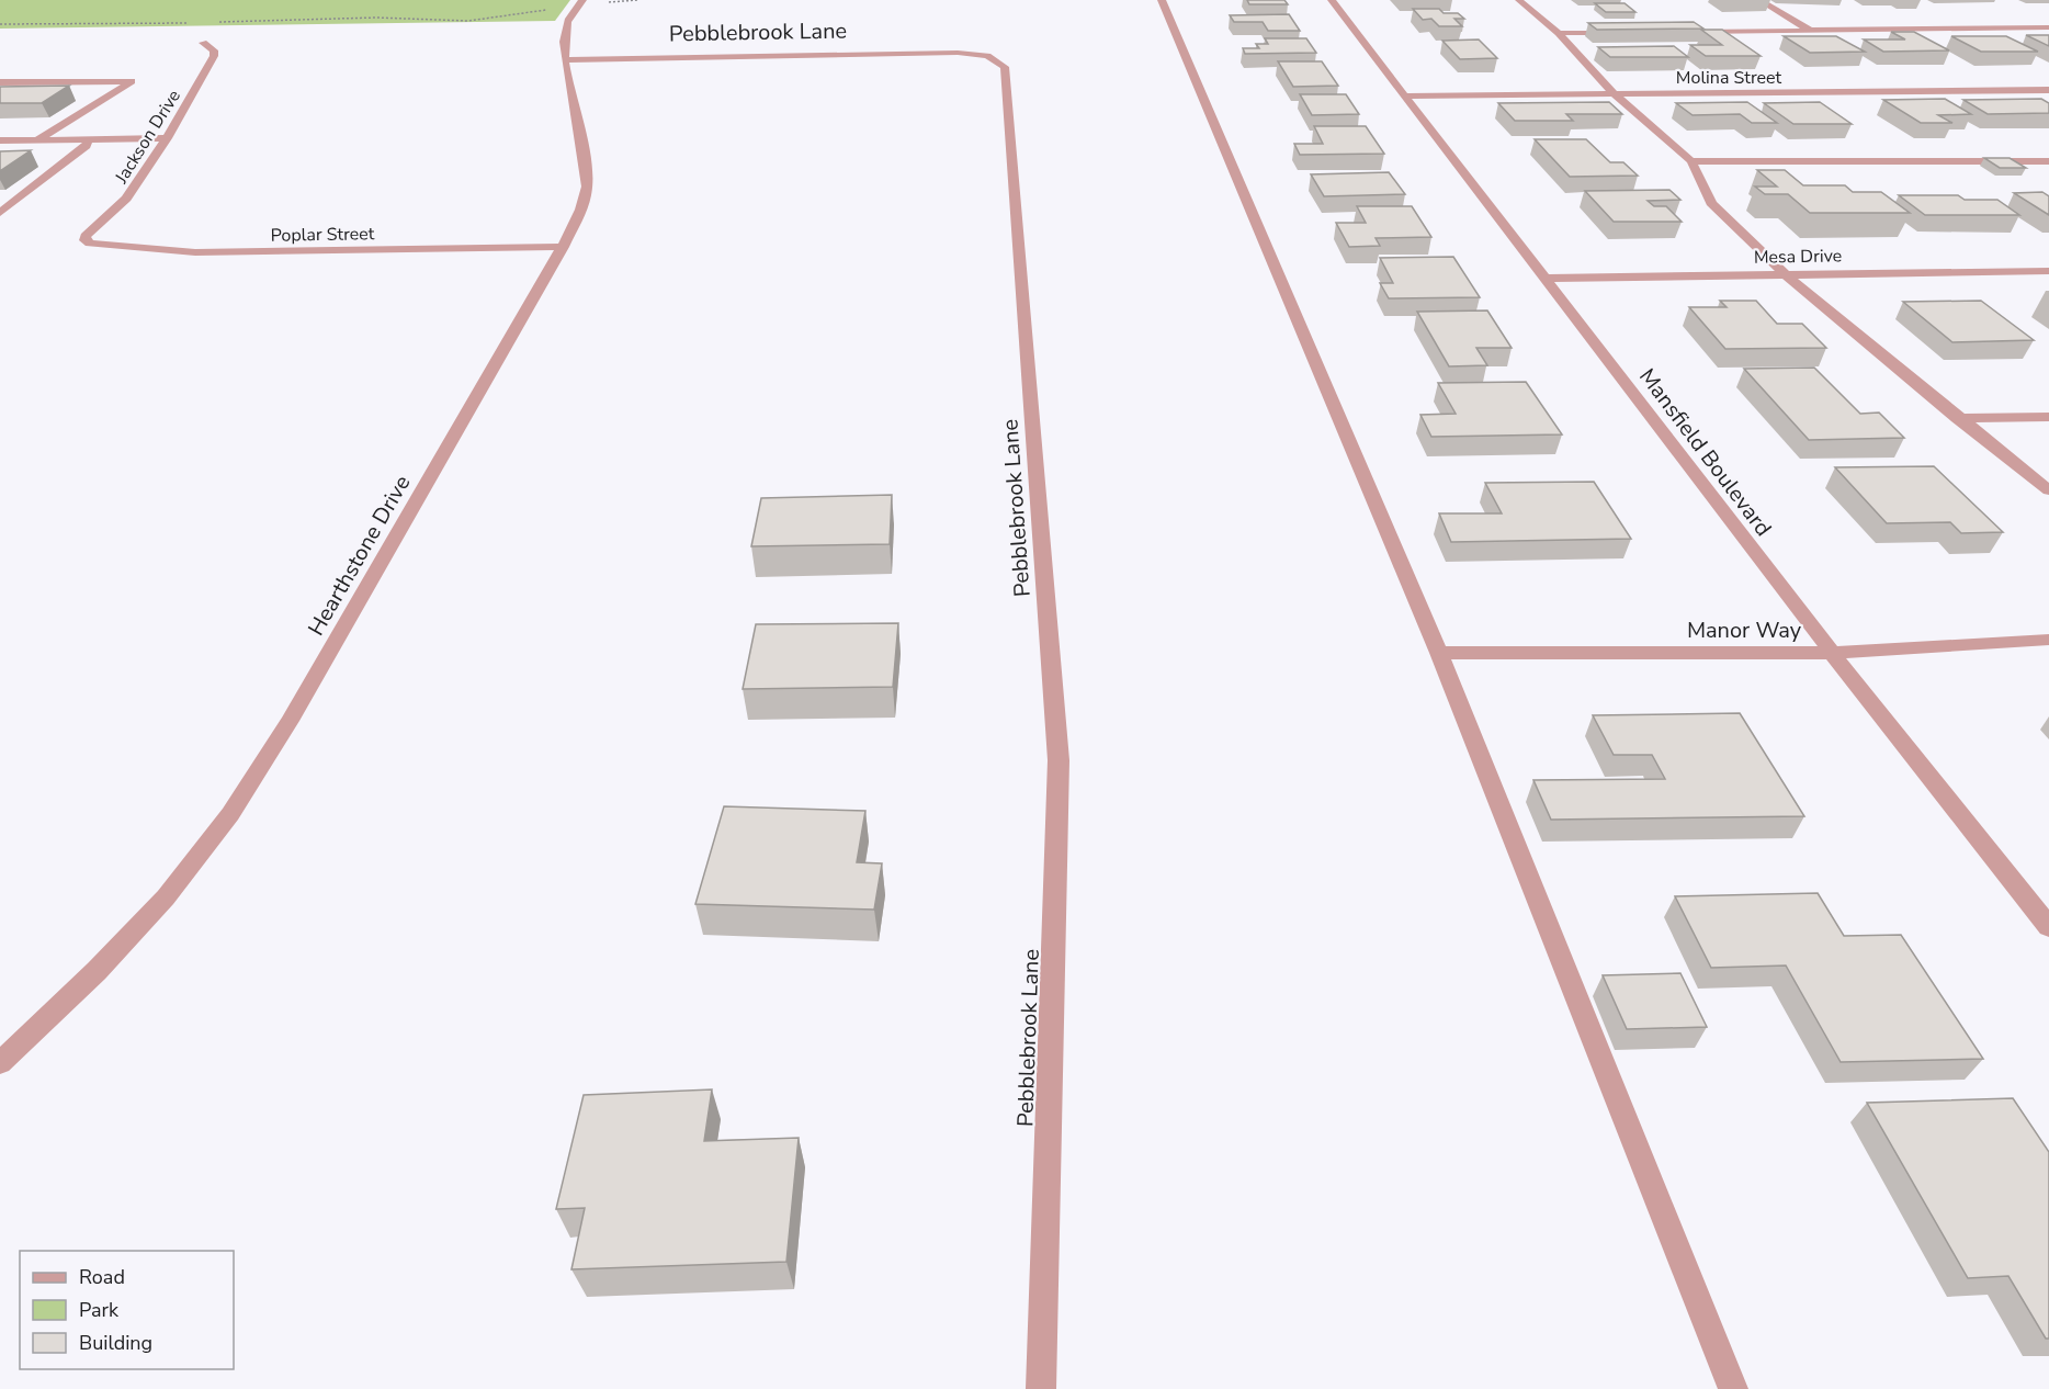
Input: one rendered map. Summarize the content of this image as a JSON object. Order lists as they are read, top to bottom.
{
  "streets": {
    "street": [
      "Pebblebrook Lane",
      "Molina Street",
      "Jackson Drive",
      "Poplar Street",
      "Mesa Drive",
      "Mansfield Boulevard",
      "Hearthstone Drive",
      "Manor Way"
    ]
  },
  "crossings": [
    ["Pebblebrook Lane", "Hearthstone Drive"],
    ["Molina Street", "Mansfield Boulevard"],
    ["Jackson Drive", "Poplar Street"],
    ["Poplar Street", "Hearthstone Drive"],
    ["Mesa Drive", "Mansfield Boulevard"],
    ["Mansfield Boulevard", "Manor Way"]
  ],
  "legend": ["Road", "Park", "Building"]
}
